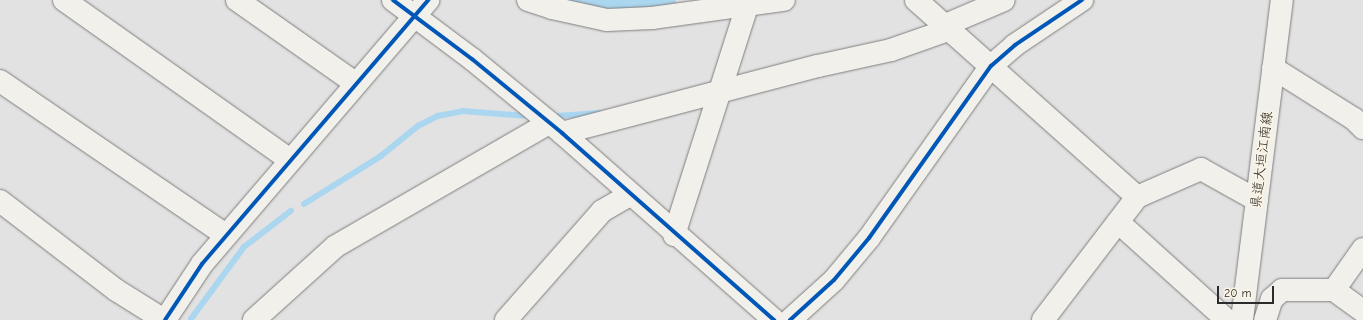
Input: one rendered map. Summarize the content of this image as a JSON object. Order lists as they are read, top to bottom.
{
  "streets": {
    "street": ["県道大垣江南線"]
  },
  "scale_bar": "20 m"
}
